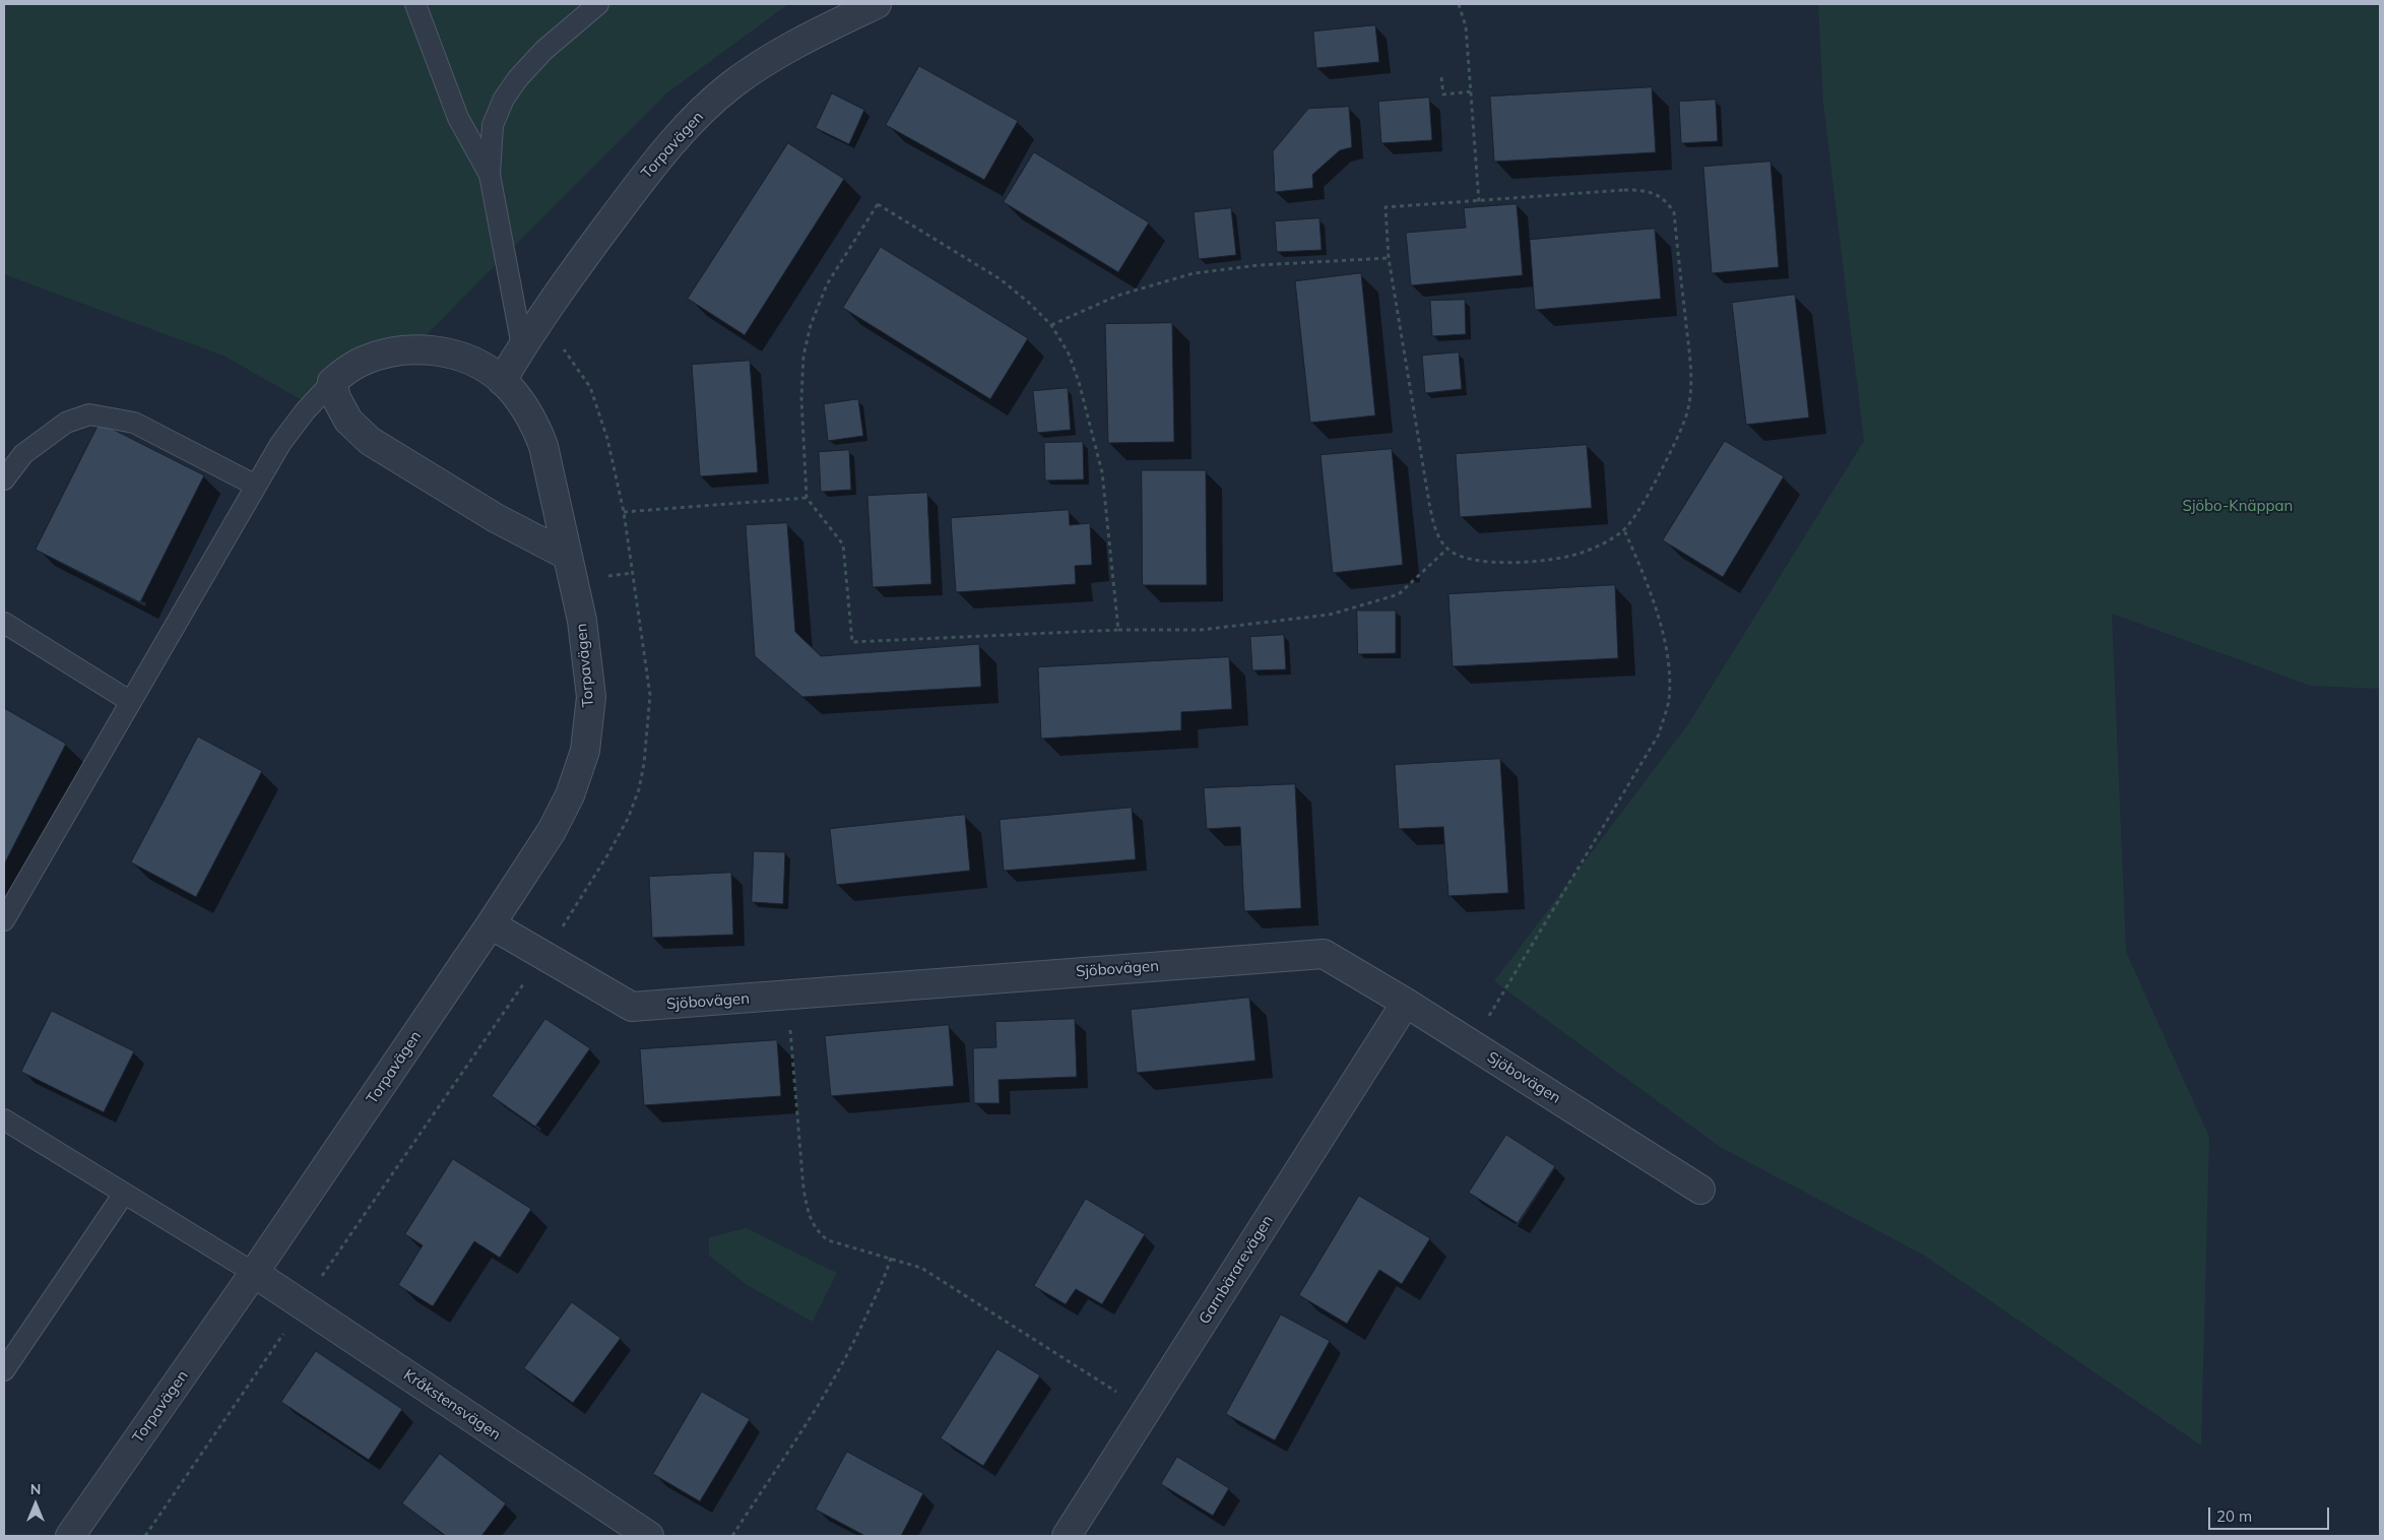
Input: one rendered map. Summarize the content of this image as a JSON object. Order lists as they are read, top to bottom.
{
  "streets": {
    "street": [
      "Torpavägen",
      "Sjöbovägen",
      "Garnbärarevägen",
      "Kråkstensvägen"
    ]
  },
  "crossings": [
    ["Torpavägen", "Sjöbovägen"],
    ["Torpavägen", "Kråkstensvägen"],
    ["Sjöbovägen", "Garnbärarevägen"]
  ],
  "parks": ["Sjöbo-Knäppan"],
  "scale_bar": "20 m",
  "north": "top"
}
